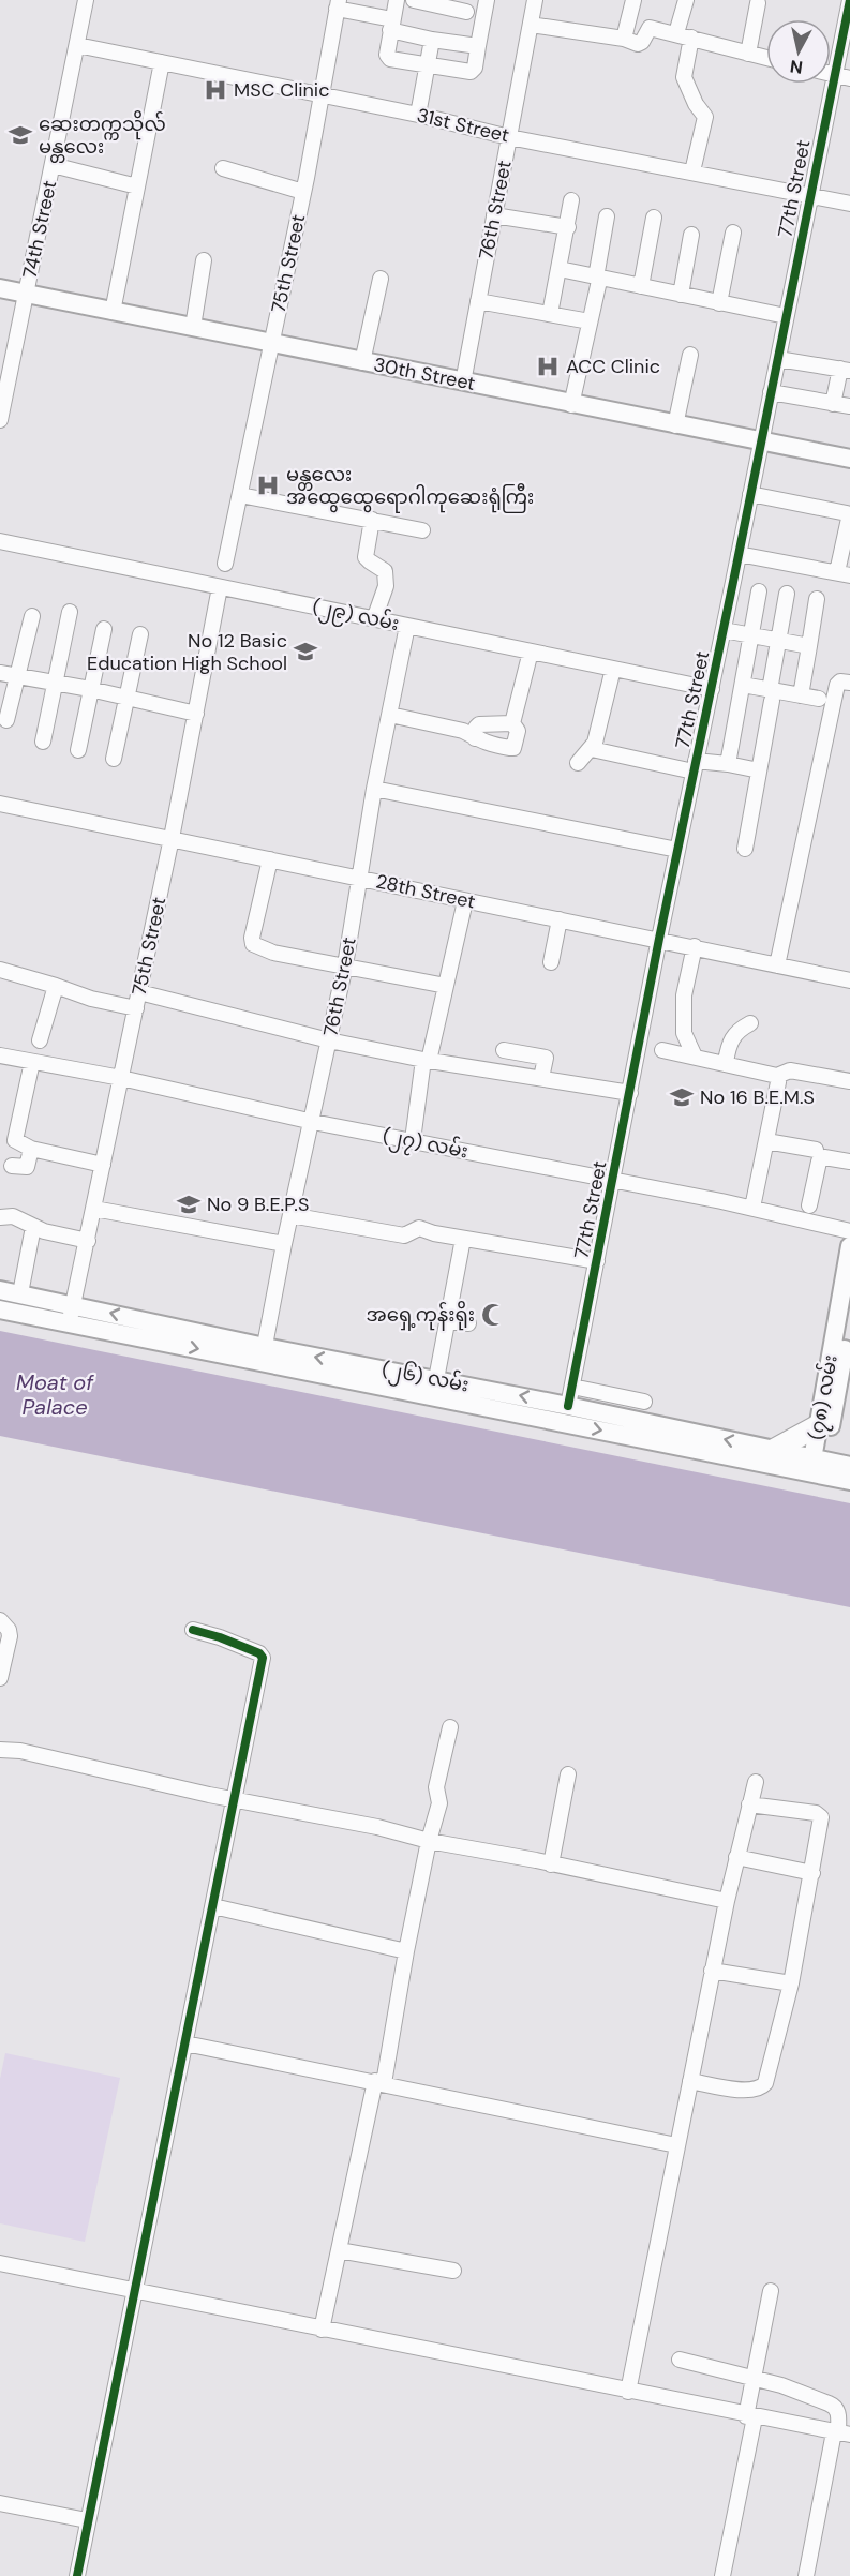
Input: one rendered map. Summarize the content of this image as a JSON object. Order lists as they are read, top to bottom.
{
  "streets": {
    "main road": ["30th Street", "(၂၆) လမ်း", "(၇၈) လမ်း"],
    "street": [
      "31st Street",
      "77th Street",
      "76th Street",
      "74th Street",
      "75th Street",
      "(၂၉) လမ်း",
      "28th Street",
      "(၂၇) လမ်း"
    ]
  },
  "crossings": [
    ["31st Street", "77th Street"],
    ["31st Street", "76th Street"],
    ["31st Street", "74th Street"],
    ["31st Street", "75th Street"],
    ["77th Street", "30th Street"],
    ["77th Street", "(၂၉) လမ်း"],
    ["77th Street", "28th Street"],
    ["77th Street", "(၂၇) လမ်း"],
    ["77th Street", "(၂၆) လမ်း"],
    ["76th Street", "30th Street"],
    ["76th Street", "(၂၉) လမ်း"],
    ["76th Street", "28th Street"],
    ["76th Street", "(၂၇) လမ်း"],
    ["76th Street", "(၂၆) လမ်း"],
    ["74th Street", "30th Street"],
    ["75th Street", "30th Street"],
    ["75th Street", "(၂၉) လမ်း"],
    ["75th Street", "28th Street"],
    ["75th Street", "(၂၇) လမ်း"],
    ["75th Street", "(၂၆) လမ်း"],
    ["(၂၆) လမ်း", "(၇၈) လမ်း"]
  ],
  "water": ["Moat of Palace"],
  "places": {
    "hospital": ["MSC Clinic", "ACC Clinic", "မန္တလေး အထွေထွေရောဂါကုဆေးရုံကြီး"],
    "school or university": [
      "ဆေးတက္ကသိုလ် မန္တလေး",
      "No 12 Basic Education High School",
      "No 16 B.E.M.S",
      "No 9 B.E.P.S"
    ],
    "mosque": ["အရှေ့ကုန်းရိုး"]
  },
  "north": "bottom"
}
